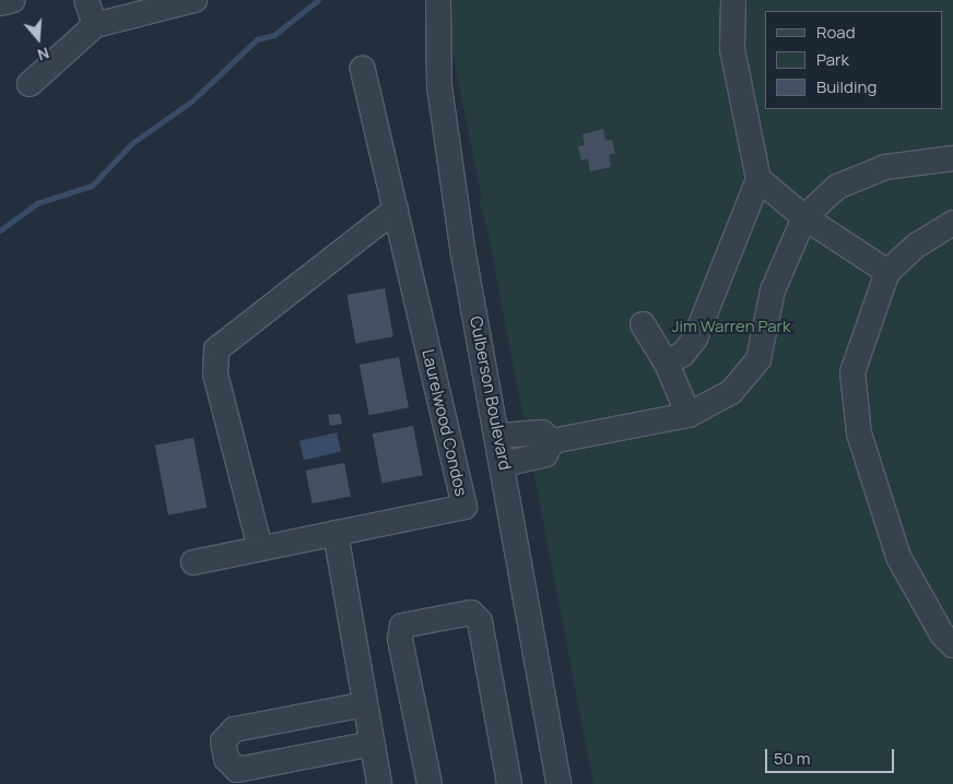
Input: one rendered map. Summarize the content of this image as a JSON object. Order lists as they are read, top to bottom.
{
  "streets": {
    "street": ["Culberson Boulevard", "Laurelwood Condos"]
  },
  "parks": ["Jim Warren Park"],
  "legend": ["Road", "Park", "Building"],
  "scale_bar": "50 m",
  "north": "bottom"
}
